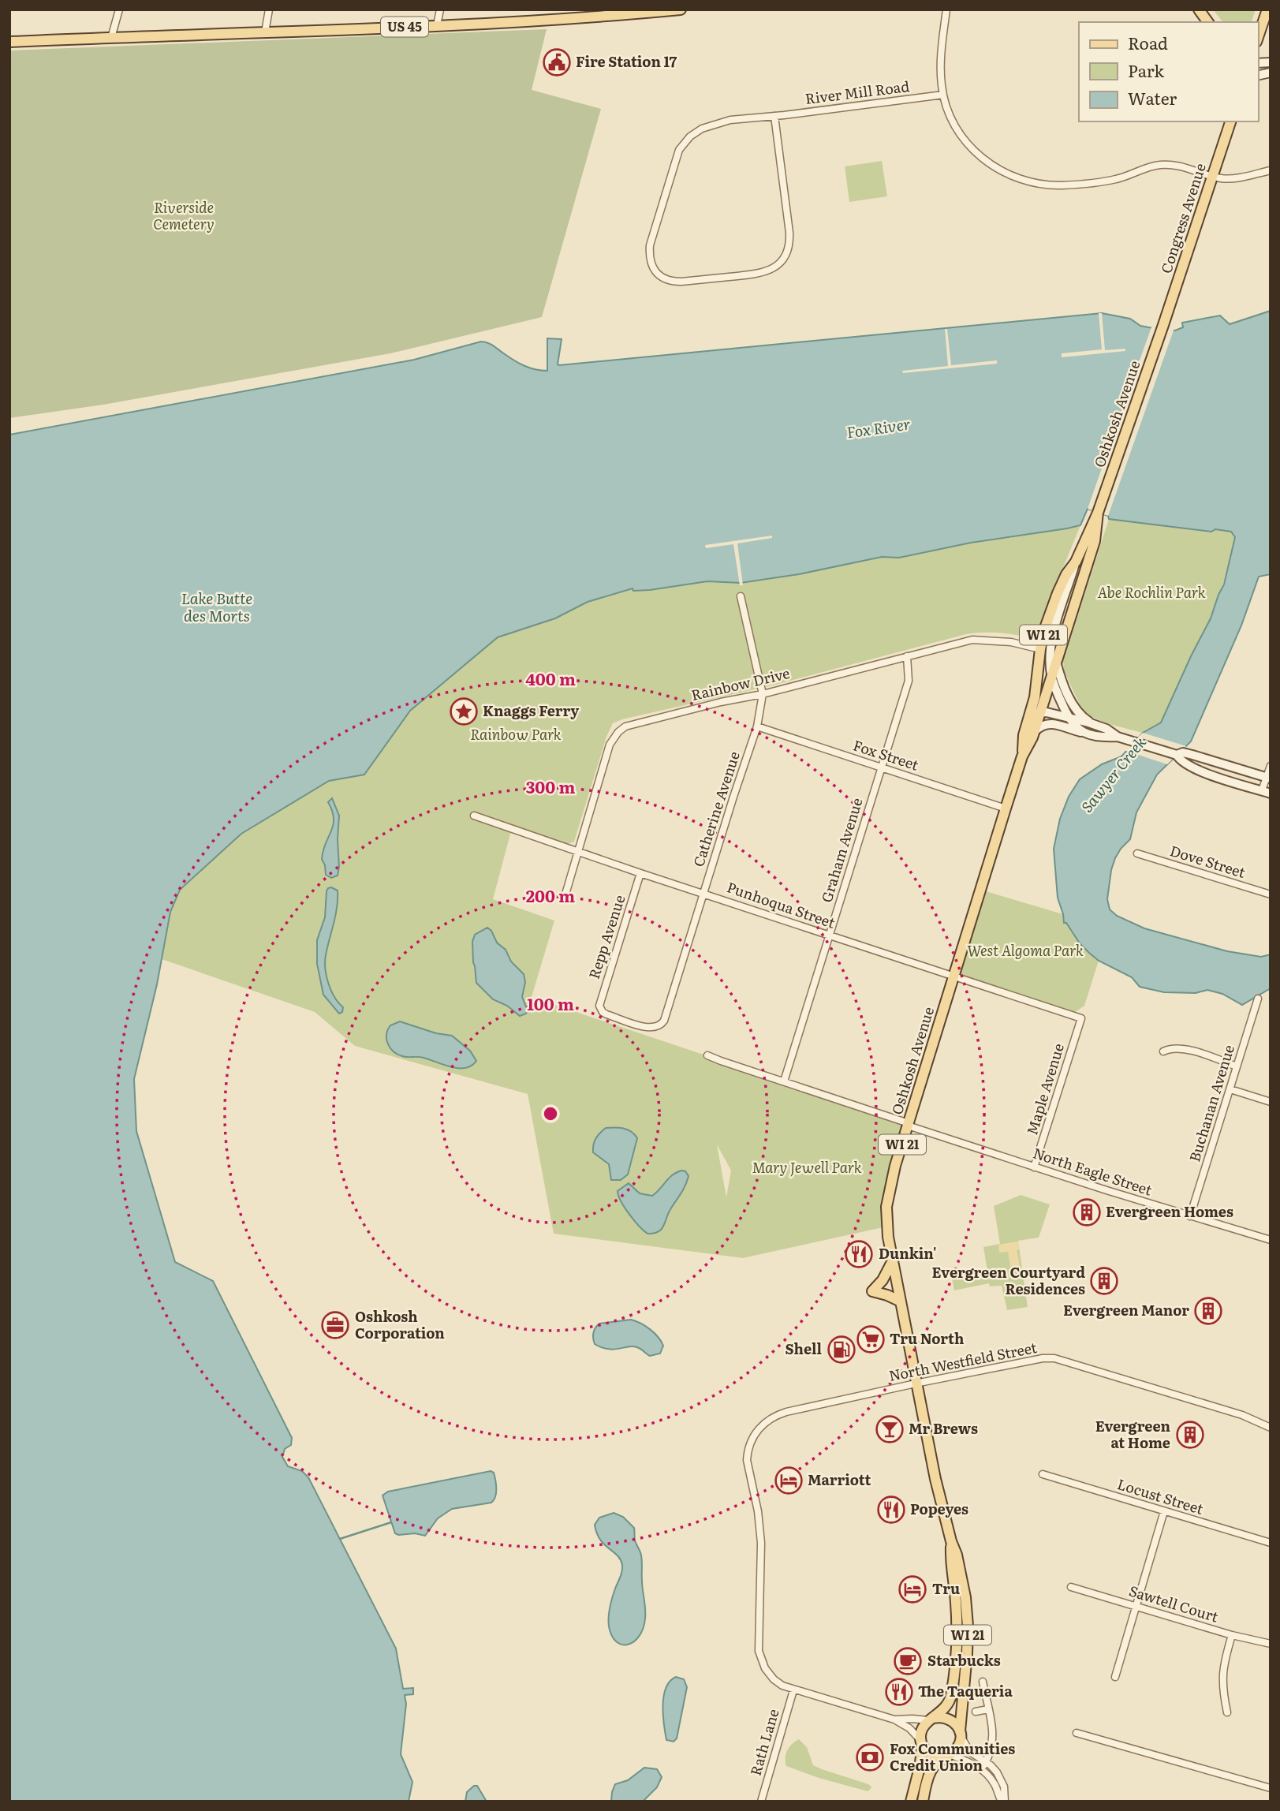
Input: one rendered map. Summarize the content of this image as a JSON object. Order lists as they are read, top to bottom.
{
  "streets": {
    "main road": [
      "US 45",
      "Congress Avenue",
      "Oshkosh Avenue",
      "WI 21"
    ],
    "street": [
      "River Mill Road",
      "Rainbow Drive",
      "Fox Street",
      "Catherine Avenue",
      "Graham Avenue",
      "Dove Street",
      "Punhoqua Street",
      "Repp Avenue",
      "Maple Avenue",
      "Buchanan Avenue",
      "North Eagle Street",
      "North Westfield Street",
      "Locust Street",
      "Sawtell Court",
      "Rath Lane"
    ]
  },
  "crossings": [
    ["Congress Avenue", "Oshkosh Avenue"],
    ["Oshkosh Avenue", "Rainbow Drive"],
    ["Oshkosh Avenue", "Fox Street"],
    ["Oshkosh Avenue", "Punhoqua Street"],
    ["Oshkosh Avenue", "North Eagle Street"],
    ["Oshkosh Avenue", "North Westfield Street"],
    ["Rainbow Drive", "Catherine Avenue"],
    ["Rainbow Drive", "Graham Avenue"],
    ["Rainbow Drive", "Punhoqua Street"],
    ["Fox Street", "Catherine Avenue"],
    ["Fox Street", "Graham Avenue"],
    ["Catherine Avenue", "Punhoqua Street"],
    ["Catherine Avenue", "Repp Avenue"],
    ["Graham Avenue", "Punhoqua Street"],
    ["Graham Avenue", "North Eagle Street"],
    ["Punhoqua Street", "Repp Avenue"],
    ["Punhoqua Street", "Maple Avenue"],
    ["Maple Avenue", "North Eagle Street"],
    ["Buchanan Avenue", "North Eagle Street"],
    ["North Westfield Street", "Rath Lane"]
  ],
  "water": ["Fox River", "Lake Butte des Morts", "Sawyer Creek"],
  "parks": [
    "Riverside Cemetery",
    "Abe Rochlin Park",
    "Rainbow Park",
    "West Algoma Park",
    "Mary Jewell Park"
  ],
  "places": {
    "public building": ["Fire Station 17"],
    "place": ["Knaggs Ferry"],
    "building": [
      "Evergreen Homes",
      "Evergreen Courtyard Residences",
      "Evergreen Manor",
      "Evergreen at Home"
    ],
    "restaurant": ["Dunkin'", "Popeyes", "The Taqueria"],
    "office": ["Oshkosh Corporation"],
    "supermarket": ["Tru North"],
    "fuel station": ["Shell"],
    "bar": ["Mr Brews"],
    "hotel": ["Marriott", "Tru"],
    "cafe": ["Starbucks"],
    "bank": ["Fox Communities Credit Union"]
  },
  "legend": ["Road", "Park", "Water"],
  "rings": [
    "400 m",
    "300 m",
    "200 m",
    "100 m"
  ]
}
